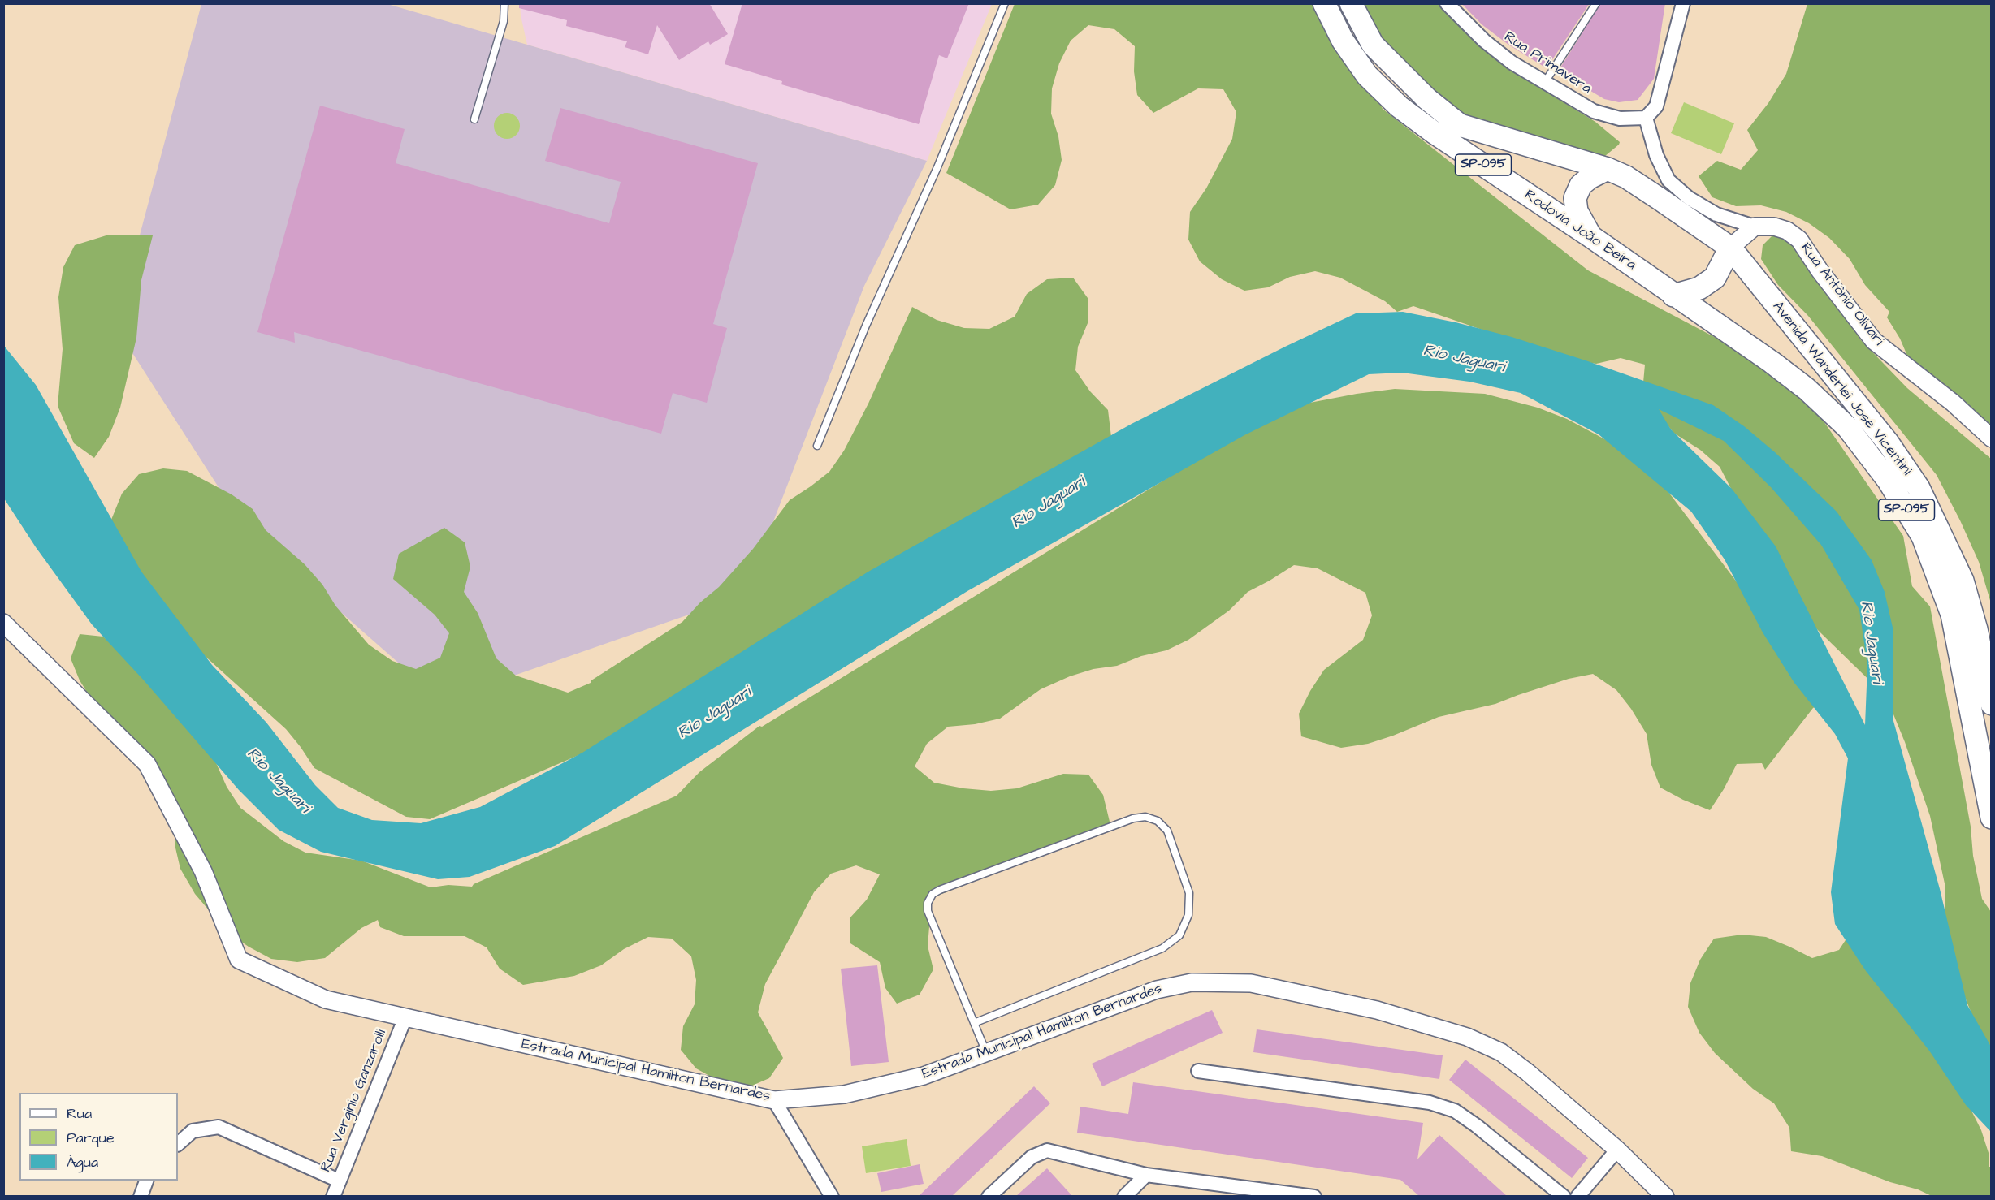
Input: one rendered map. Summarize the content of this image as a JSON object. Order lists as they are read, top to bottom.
{
  "streets": {
    "main road": ["SP-095", "Rodovia João Beira", "Avenida Wanderlei José Vicentini"],
    "street": [
      "Rua Primavera",
      "Rua Antônio Olivari",
      "Estrada Municipal Hamilton Bernardes",
      "Rua Verginio Ganzarolli"
    ]
  },
  "crossings": [
    ["SP-095", "Avenida Wanderlei José Vicentini"],
    ["Rodovia João Beira", "Avenida Wanderlei José Vicentini"],
    ["Estrada Municipal Hamilton Bernardes", "Rua Verginio Ganzarolli"]
  ],
  "water": ["Rio Jaguari"],
  "legend": ["Rua", "Parque", "Água"]
}
